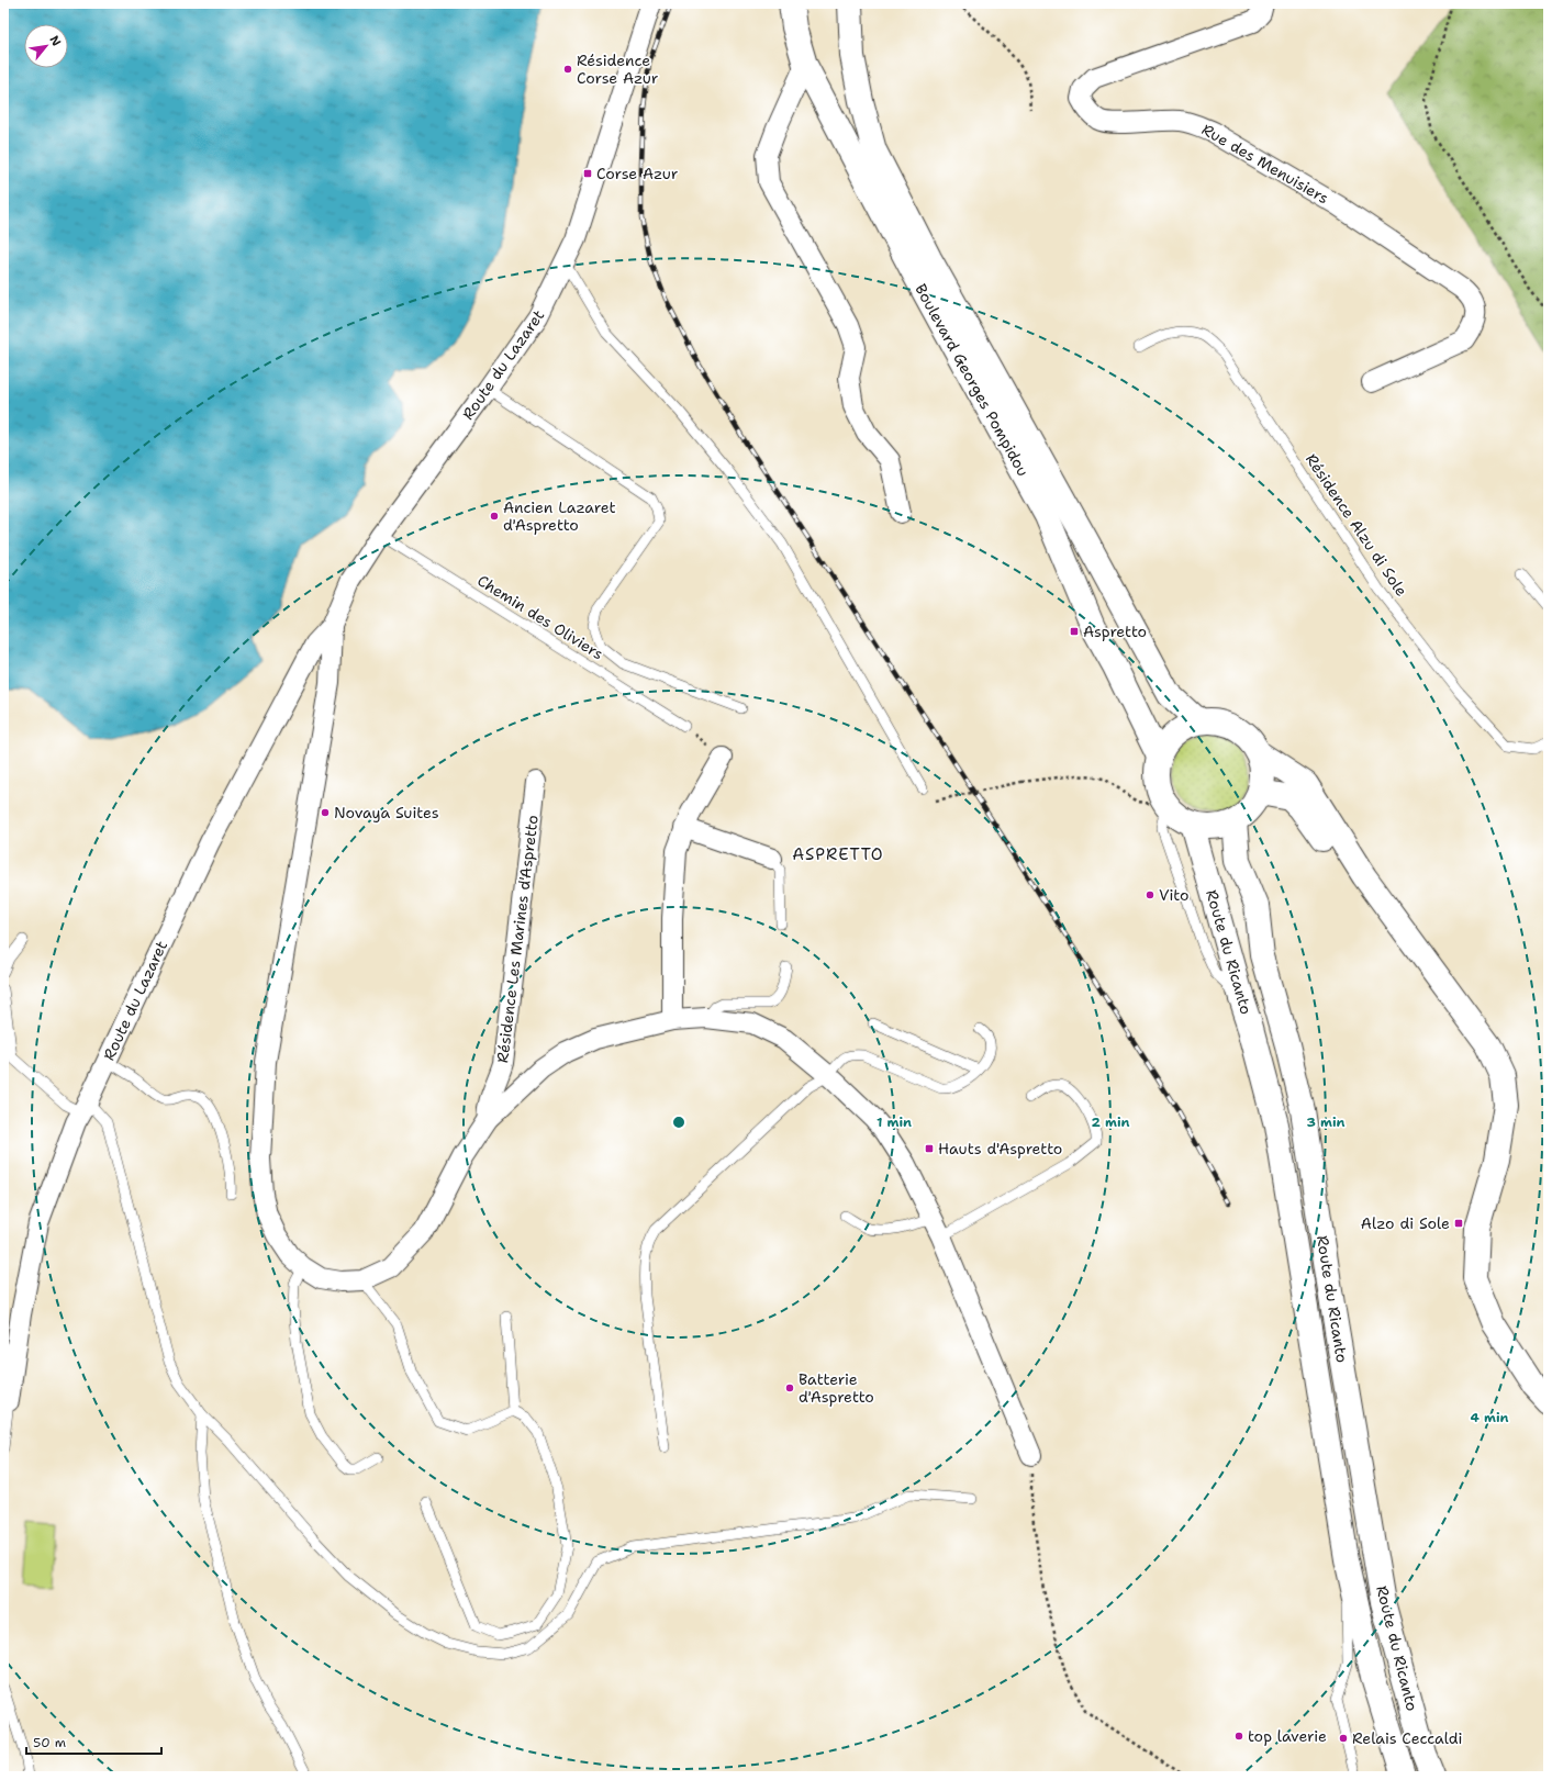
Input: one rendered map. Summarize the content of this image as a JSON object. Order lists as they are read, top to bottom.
{
  "streets": {
    "main road": ["Boulevard Georges Pompidou", "Route du Ricanto"],
    "street": ["Rue des Menuisiers", "Route du Lazaret", "Résidence Les Marines d'Aspretto"],
    "lane": ["Résidence Alzu di Sole", "Chemin des Oliviers"]
  },
  "crossings": [
    ["Route du Lazaret", "Chemin des Oliviers"],
    ["Boulevard Georges Pompidou", "Route du Ricanto"]
  ],
  "districts": ["ASPRETTO"],
  "places": {
    "other": [
      "Résidence Corse Azur",
      "Ancien Lazaret d'Aspretto",
      "Novaya Suites",
      "Vito",
      "Batterie d'Aspretto",
      "top laverie",
      "Relais Ceccaldi"
    ],
    "transit": [
      "Corse Azur",
      "Aspretto",
      "Hauts d'Aspretto",
      "Alzo di Sole"
    ]
  },
  "scale_bar": "50 m",
  "north": "top right",
  "rings": [
    "1 min",
    "2 min",
    "3 min",
    "4 min"
  ]
}
